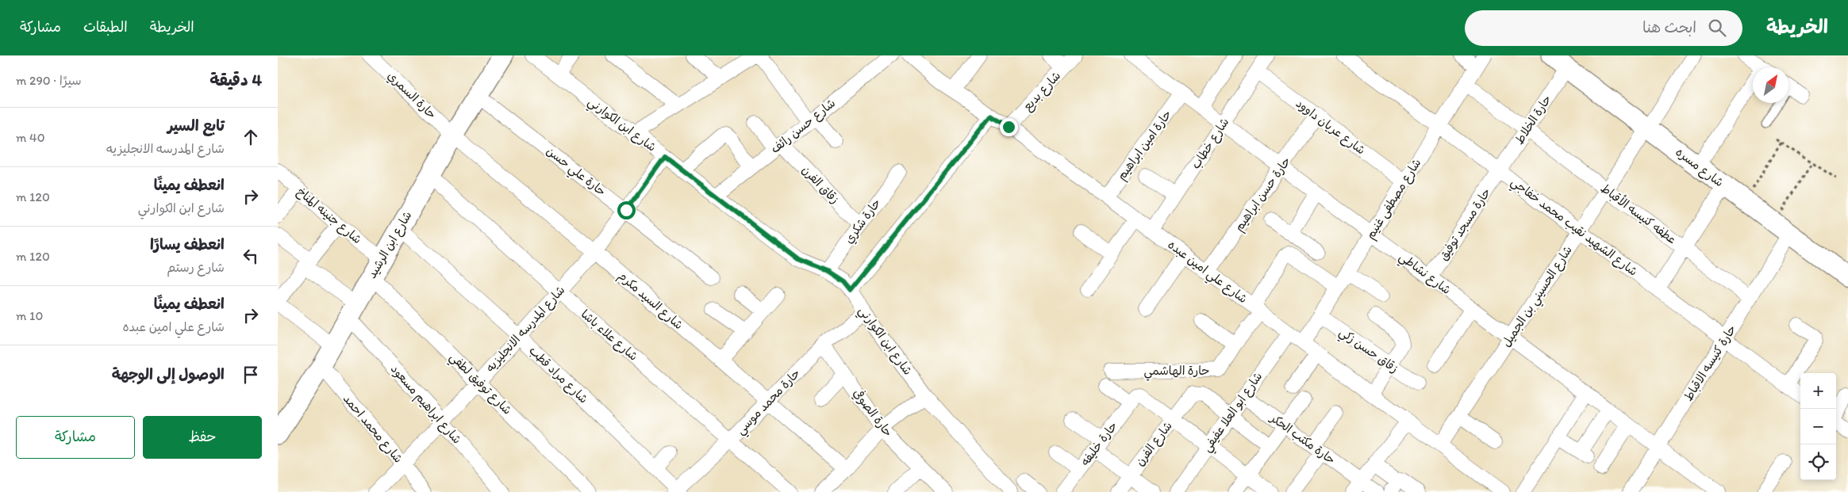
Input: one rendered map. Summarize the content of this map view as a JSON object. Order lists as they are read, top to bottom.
{
  "streets": {
    "street": [
      "شارع بديع",
      "حارة السمري",
      "حارة الخلاط",
      "شارع ابن الكوارني",
      "شارع حسن رائف",
      "شارع عريان داوود",
      "شارع خطاب",
      "حارة امين ابراهيم",
      "شارع مسره",
      "حارة علي حسن",
      "زقاق الفرن",
      "حارة حسن ابراهيم",
      "شارع مصطفى غنيم",
      "عطفه كنيسه الأقباط",
      "شارع جنينه المناخ",
      "حارة شكري",
      "حارة مسجد توفيق",
      "شارع الشهيد نقيب محمد خفاجي",
      "شارع ابن الرشيد",
      "شارع علي امين عبده",
      "شارع نشاطي",
      "شارع الحسيني بن الجميل",
      "شارع السيد مكرم",
      "شارع المدرسه الانجليزيه",
      "شارع علاء باشا",
      "زقاق حسن زكي",
      "حارة كنيسه الاقباط",
      "حارة الهاشمي",
      "شارع مراد قطب",
      "شارع توفيق لطفي",
      "حارة محمد موسي",
      "شارع ابراهيم مسعود",
      "شارع ابو العلا عفيفي",
      "حارة الصوفي",
      "شارع محمد احمد",
      "حارة مكتب الحكر",
      "حارة خليفه",
      "شارع الفرن"
    ]
  },
  "crossings": [
    ["شارع بديع", "شارع علي امين عبده"],
    ["حارة السمري", "شارع ابن الرشيد"],
    ["حارة السمري", "شارع السيد مكرم"],
    ["حارة الخلاط", "شارع مسره"],
    ["حارة الخلاط", "عطفه كنيسه الأقباط"],
    ["حارة الخلاط", "حارة مسجد توفيق"],
    ["حارة الخلاط", "شارع الشهيد نقيب محمد خفاجي"],
    ["شارع ابن الكوارني", "شارع حسن رائف"],
    ["شارع ابن الكوارني", "حارة شكري"],
    ["شارع ابن الكوارني", "شارع المدرسه الانجليزيه"],
    ["شارع ابن الكوارني", "حارة محمد موسي"],
    ["شارع حسن رائف", "زقاق الفرن"],
    ["شارع عريان داوود", "شارع خطاب"],
    ["شارع عريان داوود", "حارة حسن ابراهيم"],
    ["شارع عريان داوود", "شارع مصطفى غنيم"],
    ["شارع خطاب", "شارع علي امين عبده"],
    ["شارع خطاب", "شارع نشاطي"],
    ["حارة امين ابراهيم", "شارع علي امين عبده"],
    ["حارة امين ابراهيم", "شارع نشاطي"],
    ["شارع مسره", "شارع الحسيني بن الجميل"],
    ["شارع مسره", "حارة كنيسه الاقباط"],
    ["حارة علي حسن", "شارع ابن الرشيد"],
    ["حارة علي حسن", "شارع المدرسه الانجليزيه"],
    ["زقاق الفرن", "حارة شكري"],
    ["حارة حسن ابراهيم", "شارع علي امين عبده"],
    ["حارة حسن ابراهيم", "شارع نشاطي"],
    ["شارع مصطفى غنيم", "عطفه كنيسه الأقباط"],
    ["شارع مصطفى غنيم", "شارع الشهيد نقيب محمد خفاجي"],
    ["شارع مصطفى غنيم", "شارع علي امين عبده"],
    ["شارع مصطفى غنيم", "شارع نشاطي"],
    ["شارع مصطفى غنيم", "زقاق حسن زكي"],
    ["شارع مصطفى غنيم", "حارة الهاشمي"],
    ["عطفه كنيسه الأقباط", "شارع الحسيني بن الجميل"],
    ["عطفه كنيسه الأقباط", "حارة كنيسه الاقباط"],
    ["شارع جنينه المناخ", "شارع ابن الرشيد"],
    ["حارة مسجد توفيق", "شارع الشهيد نقيب محمد خفاجي"],
    ["حارة مسجد توفيق", "شارع نشاطي"],
    ["شارع الشهيد نقيب محمد خفاجي", "شارع الحسيني بن الجميل"],
    ["شارع الشهيد نقيب محمد خفاجي", "حارة كنيسه الاقباط"],
    ["شارع ابن الرشيد", "شارع السيد مكرم"],
    ["شارع ابن الرشيد", "شارع علاء باشا"],
    ["شارع ابن الرشيد", "شارع مراد قطب"],
    ["شارع ابن الرشيد", "شارع توفيق لطفي"],
    ["شارع ابن الرشيد", "شارع ابراهيم مسعود"],
    ["شارع ابن الرشيد", "شارع محمد احمد"],
    ["شارع علي امين عبده", "شارع الحسيني بن الجميل"],
    ["شارع علي امين عبده", "حارة الهاشمي"],
    ["شارع علي امين عبده", "شارع ابو العلا عفيفي"],
    ["شارع نشاطي", "شارع الحسيني بن الجميل"],
    ["شارع نشاطي", "حارة كنيسه الاقباط"],
    ["شارع السيد مكرم", "شارع المدرسه الانجليزيه"],
    ["شارع السيد مكرم", "حارة محمد موسي"],
    ["شارع المدرسه الانجليزيه", "شارع علاء باشا"],
    ["شارع المدرسه الانجليزيه", "شارع مراد قطب"],
    ["شارع المدرسه الانجليزيه", "شارع توفيق لطفي"],
    ["شارع المدرسه الانجليزيه", "شارع ابراهيم مسعود"],
    ["شارع المدرسه الانجليزيه", "شارع محمد احمد"],
    ["شارع علاء باشا", "حارة محمد موسي"],
    ["شارع مراد قطب", "حارة محمد موسي"],
    ["حارة محمد موسي", "حارة الصوفي"],
    ["شارع ابو العلا عفيفي", "حارة مكتب الحكر"],
    ["شارع ابو العلا عفيفي", "شارع الفرن"]
  ],
  "north": "top right",
  "page": {
    "header": "الخريطة",
    "search": "ابحث هنا",
    "nav": ["الخريطة", "الطبقات", "مشاركة"],
    "heading": ["4 دقيقة", "سيرًا · 290 m"],
    "list": [
      ["تابع السير", "شارع المدرسه الانجليزيه", "40 m"],
      ["انعطف يمينًا", "شارع ابن الكوارني", "120 m"],
      ["انعطف يسارًا", "شارع رستم", "120 m"],
      ["انعطف يمينًا", "شارع علي امين عبده", "10 m"],
      "الوصول إلى الوجهة"
    ],
    "map_buttons": ["+", "−"],
    "buttons": ["حفظ", "مشاركة"]
  }
}
